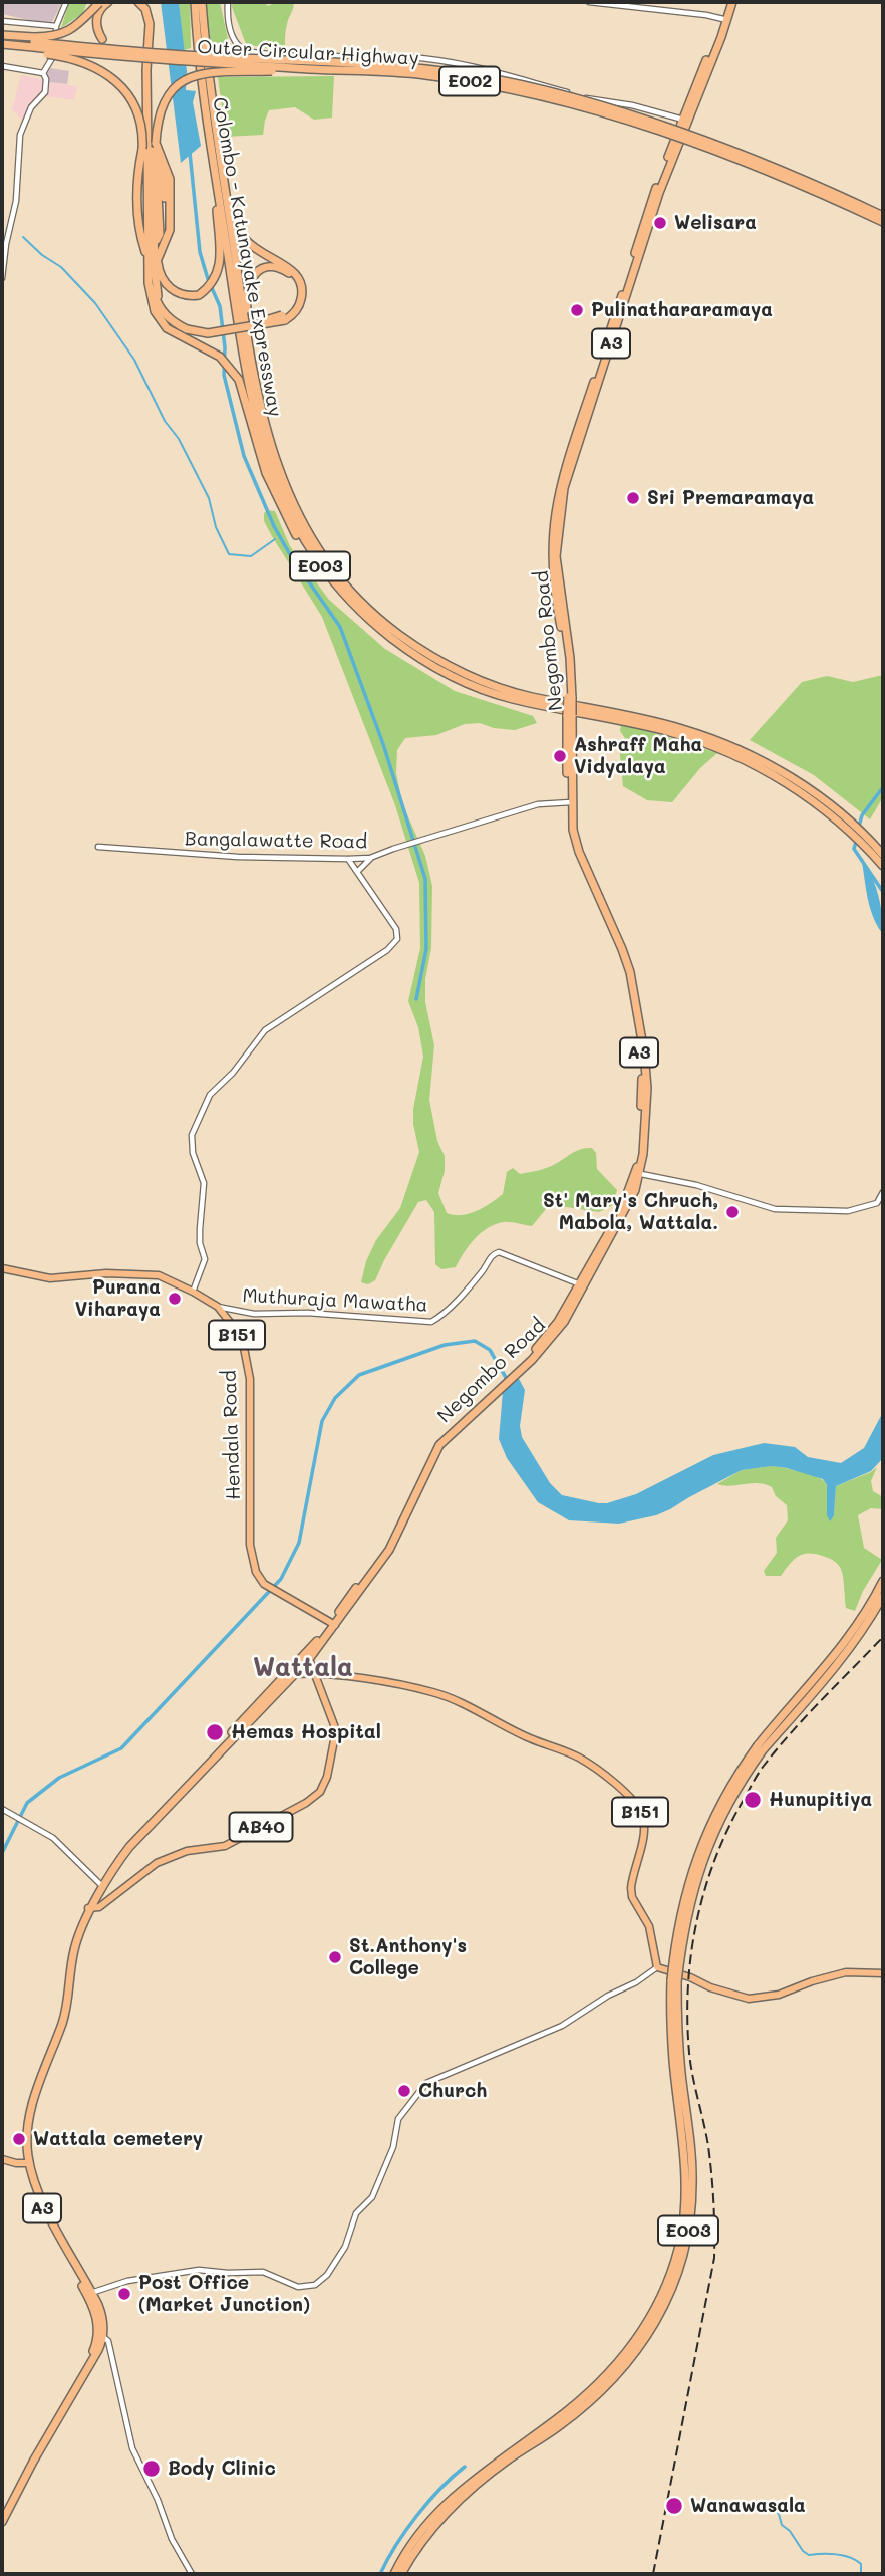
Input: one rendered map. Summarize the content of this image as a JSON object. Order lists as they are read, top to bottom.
{
  "streets": {
    "highway": [
      "Outer Circular Highway",
      "E002",
      "Colombo - Katunayake Expressway",
      "A3",
      "E003",
      "Negombo Road"
    ],
    "main road": ["B151", "Hendala Road", "AB40"],
    "street": ["Bangalawatte Road", "Muthuraja Mawatha"]
  },
  "crossings": [
    ["Negombo Road", "Bangalawatte Road"],
    ["Negombo Road", "Muthuraja Mawatha"],
    ["Negombo Road", "Hendala Road"],
    ["Negombo Road", "AB40"],
    ["Muthuraja Mawatha", "Hendala Road"],
    ["B151", "AB40"]
  ],
  "districts": ["Wattala"],
  "places": [
    "Welisara",
    "Pulinathararamaya",
    "Sri Premaramaya",
    "Ashraff Maha Vidyalaya",
    "St' Mary's Chruch, Mabola, Wattala.",
    "Purana Viharaya",
    "Hemas Hospital",
    "Hunupitiya",
    "St.Anthony's College",
    "Church",
    "Wattala cemetery",
    "Post Office (Market Junction)",
    "Body Clinic",
    "Wanawasala"
  ]
}
